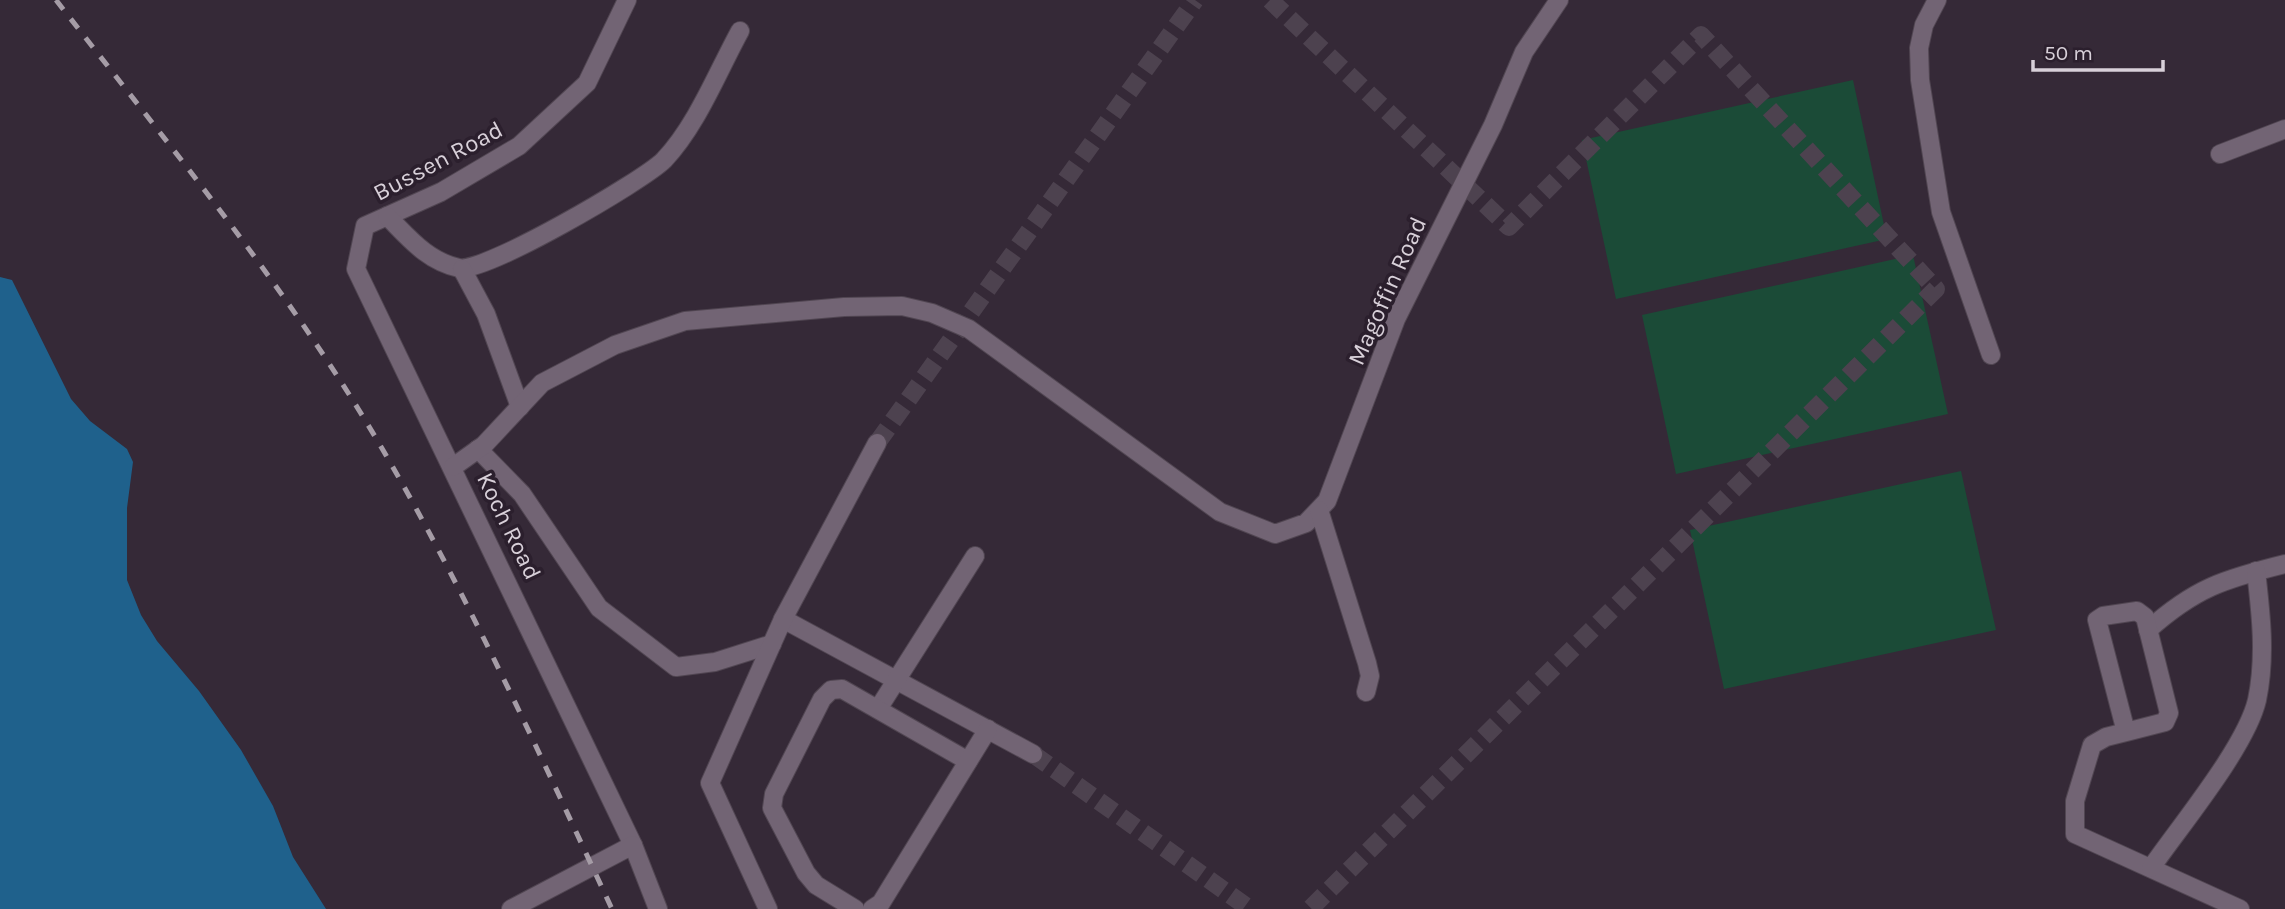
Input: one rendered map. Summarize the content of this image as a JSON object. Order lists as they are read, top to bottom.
{
  "streets": {
    "street": ["Bussen Road", "Magoffin Road", "Koch Road"]
  },
  "crossings": [
    ["Bussen Road", "Koch Road"]
  ],
  "scale_bar": "50 m"
}
